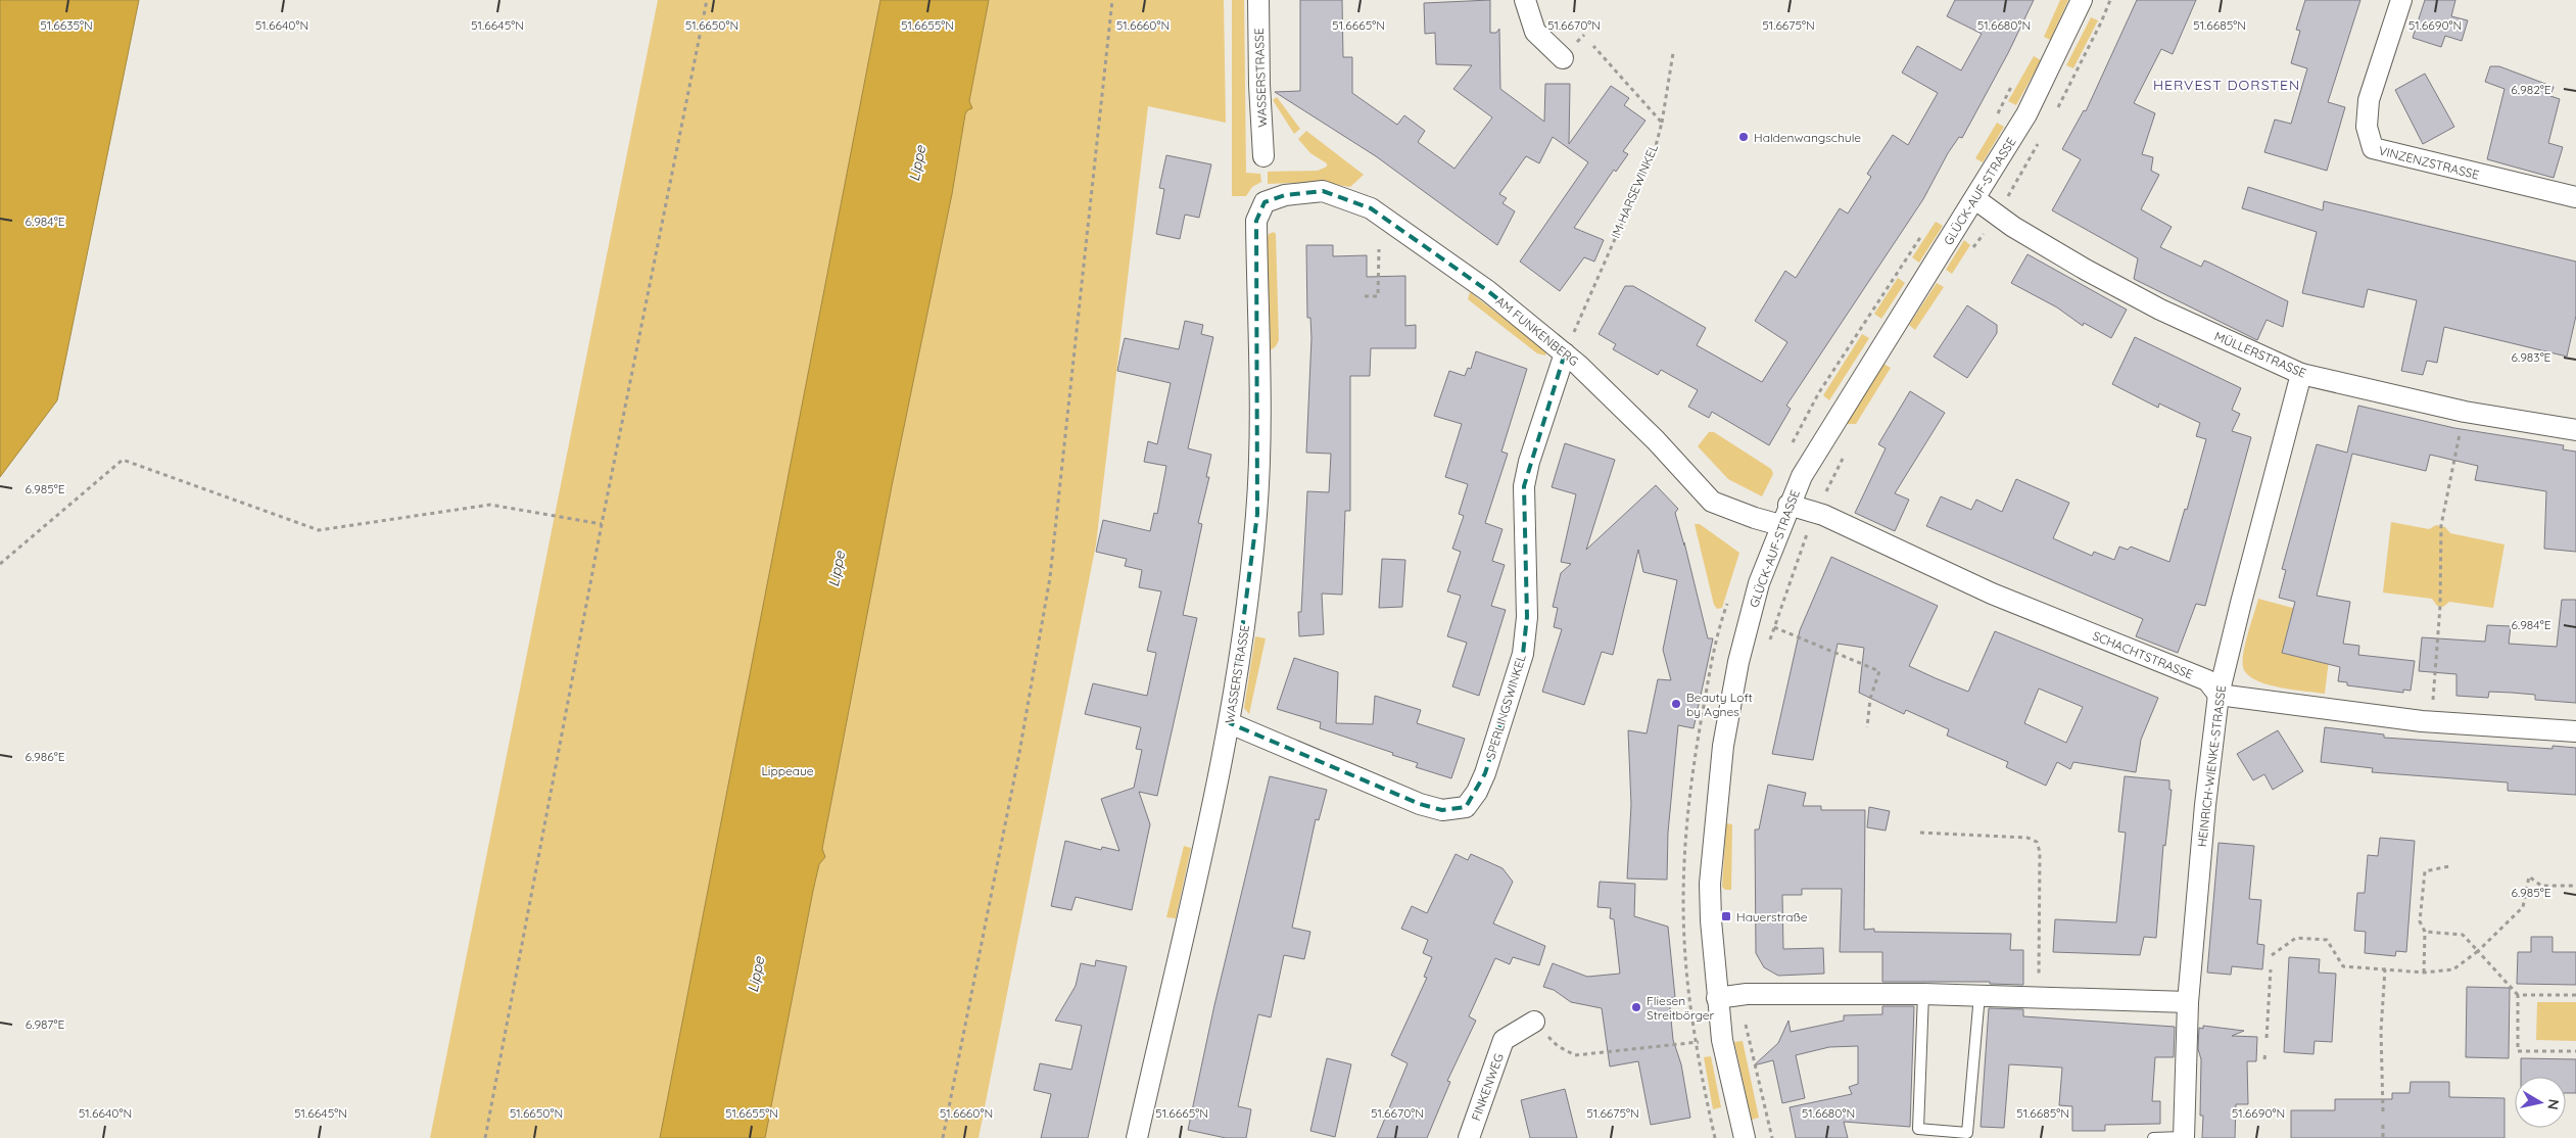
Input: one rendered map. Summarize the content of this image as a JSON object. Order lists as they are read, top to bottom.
{
  "streets": {
    "street": [
      "WASSERSTRASSE",
      "VINZENZSTRASSE",
      "GLÜCK-AUF-STRASSE",
      "AM FUNKENBERG",
      "MÜLLERSTRASSE",
      "SCHACHTSTRASSE",
      "SPERLINGSWINKEL",
      "HEINRICH-WIENKE-STRASSE",
      "FINKENWEG"
    ],
    "path": ["IM HARSEWINKEL"]
  },
  "crossings": [
    ["WASSERSTRASSE", "AM FUNKENBERG"],
    ["WASSERSTRASSE", "SPERLINGSWINKEL"],
    ["IM HARSEWINKEL", "AM FUNKENBERG"],
    ["IM HARSEWINKEL", "SPERLINGSWINKEL"],
    ["GLÜCK-AUF-STRASSE", "AM FUNKENBERG"],
    ["GLÜCK-AUF-STRASSE", "MÜLLERSTRASSE"],
    ["GLÜCK-AUF-STRASSE", "SCHACHTSTRASSE"],
    ["AM FUNKENBERG", "SPERLINGSWINKEL"],
    ["MÜLLERSTRASSE", "HEINRICH-WIENKE-STRASSE"],
    ["SCHACHTSTRASSE", "HEINRICH-WIENKE-STRASSE"]
  ],
  "districts": ["HERVEST DORSTEN"],
  "water": ["Lippe"],
  "parks": ["Lippeaue"],
  "places": {
    "other": ["Haldenwangschule", "Beauty Loft by Agnes", "Fliesen Streitbörger"],
    "transit": ["Hauerstraße"]
  },
  "north": "right",
  "coordinates": [
    "51.6635°N",
    "51.6640°N",
    "51.6645°N",
    "51.6650°N",
    "51.6655°N",
    "51.6660°N",
    "51.6665°N",
    "51.6670°N",
    "51.6675°N",
    "51.6680°N",
    "51.6685°N",
    "51.6690°N",
    "6.982°E",
    "6.984°E",
    "6.983°E",
    "6.985°E",
    "6.986°E",
    "6.987°E"
  ]
}
